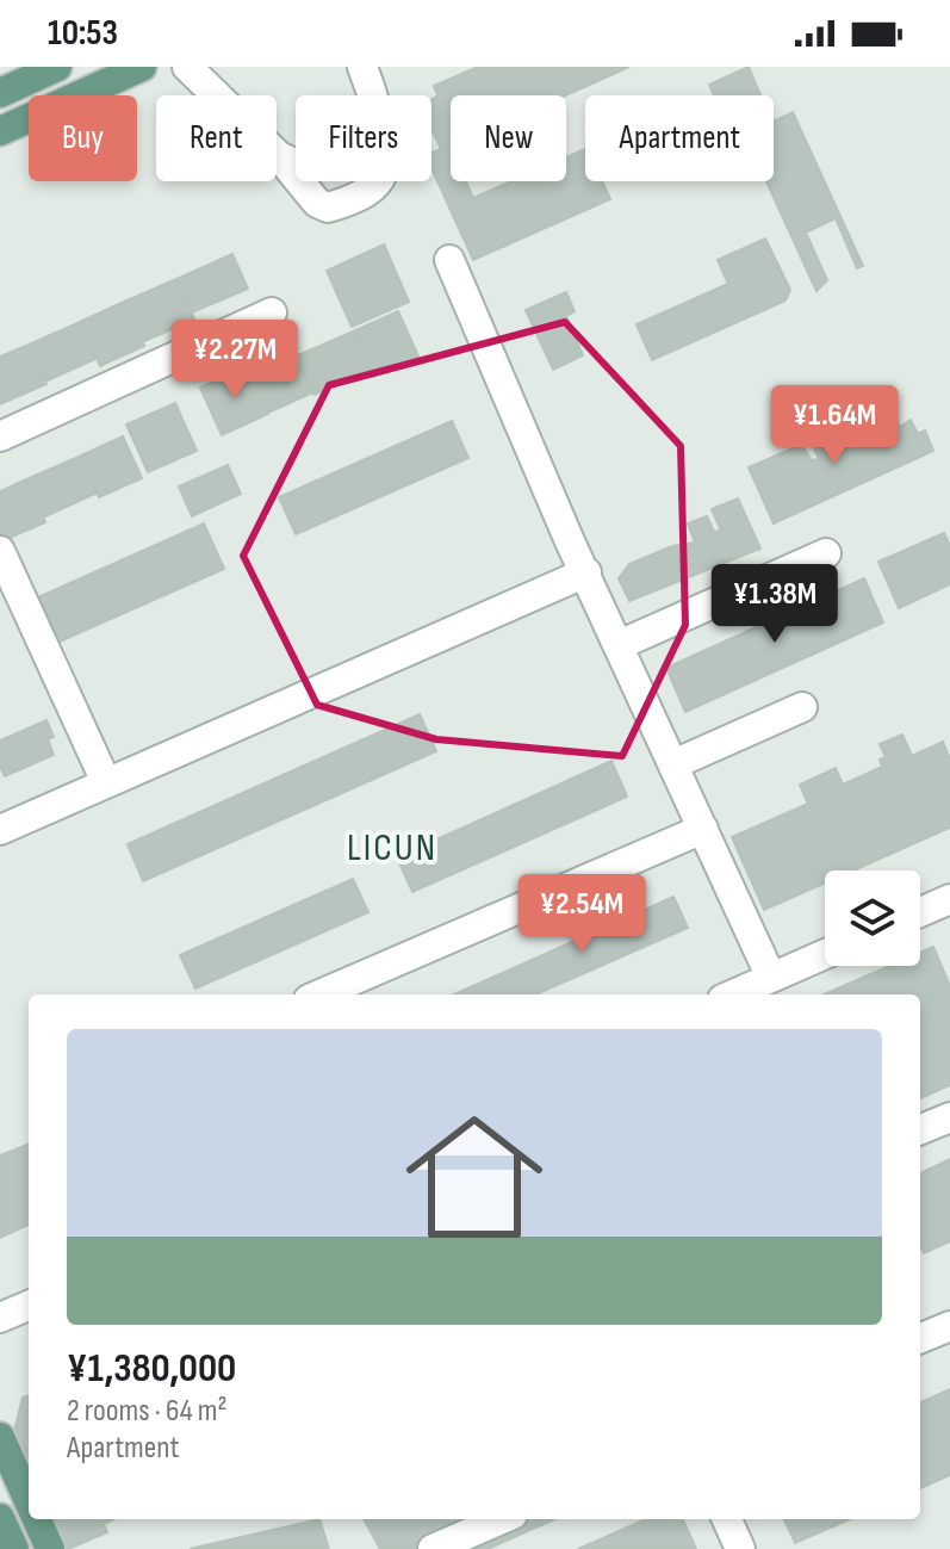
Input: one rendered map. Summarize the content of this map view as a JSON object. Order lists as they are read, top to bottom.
{
  "districts": ["LICUN"],
  "page": {
    "status": "10:53",
    "chip": [
      "Buy",
      "Rent",
      "Filters",
      "New",
      "Apartment"
    ],
    "price": [
      "¥2.27M",
      "¥1.64M",
      "¥1.38M",
      "¥2.54M"
    ],
    "list": [
      {
        "name": "¥1,380,000",
        "note": "2 rooms · 64 m² · Apartment"
      }
    ]
  }
}
